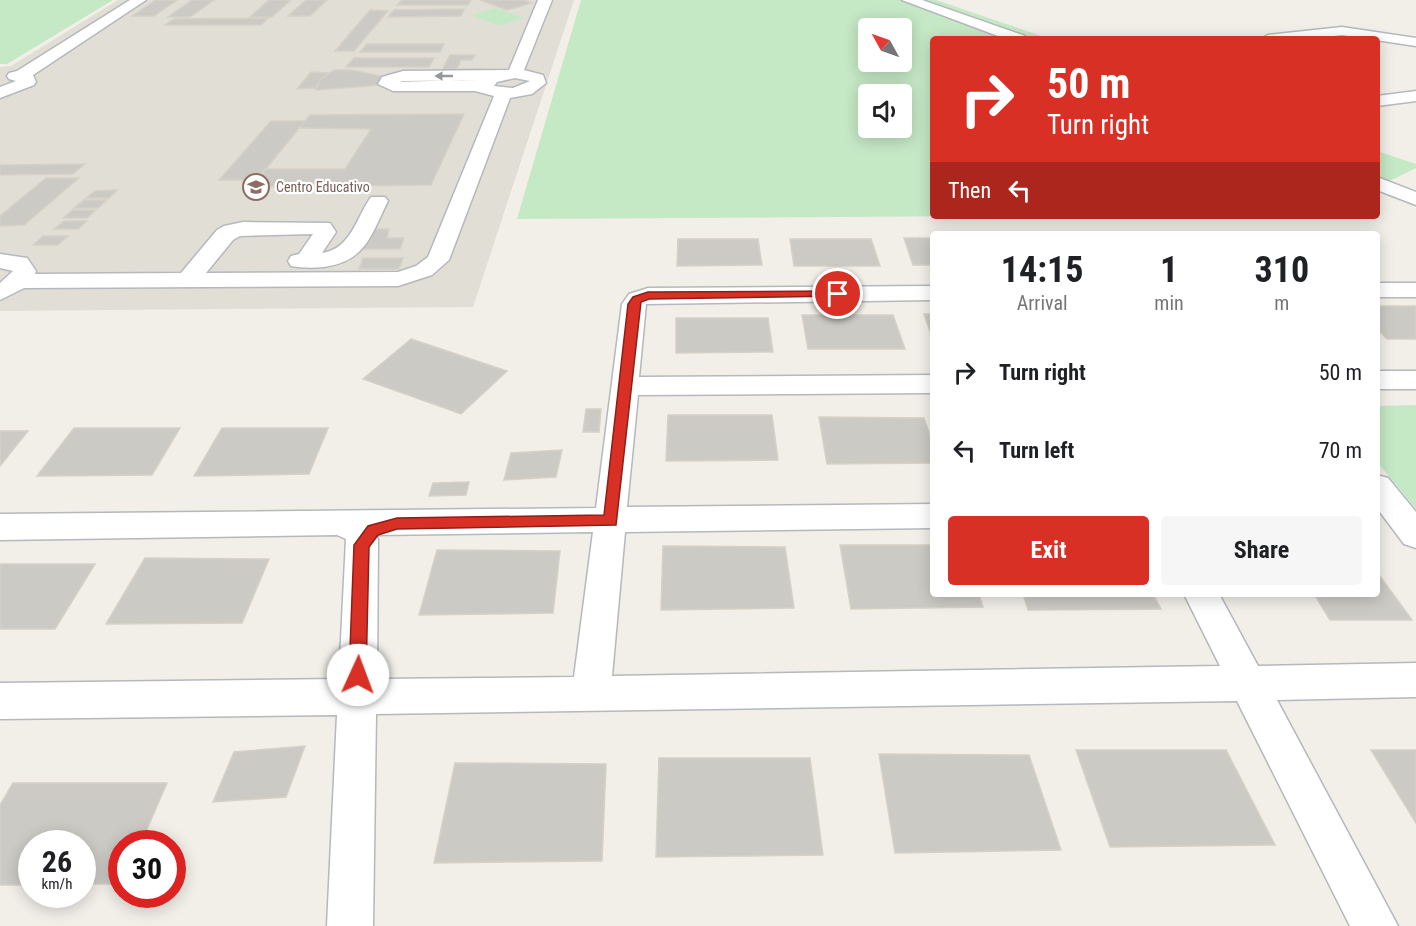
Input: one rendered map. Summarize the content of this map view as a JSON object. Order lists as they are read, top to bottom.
{
  "places": {
    "school or university": ["Centro Educativo"]
  },
  "north": "top left",
  "page": {
    "turn": ["50 m", "Turn right"],
    "then": "Then",
    "eta": [
      "14:15",
      "Arrival",
      "1",
      "min",
      "310",
      "m"
    ],
    "list": [
      {
        "name": "Turn right",
        "value": "50 m"
      },
      {
        "name": "Turn left",
        "value": "70 m"
      }
    ],
    "buttons": ["Exit", "Share"],
    "speed": "26 km/h",
    "limit": "30"
  }
}
